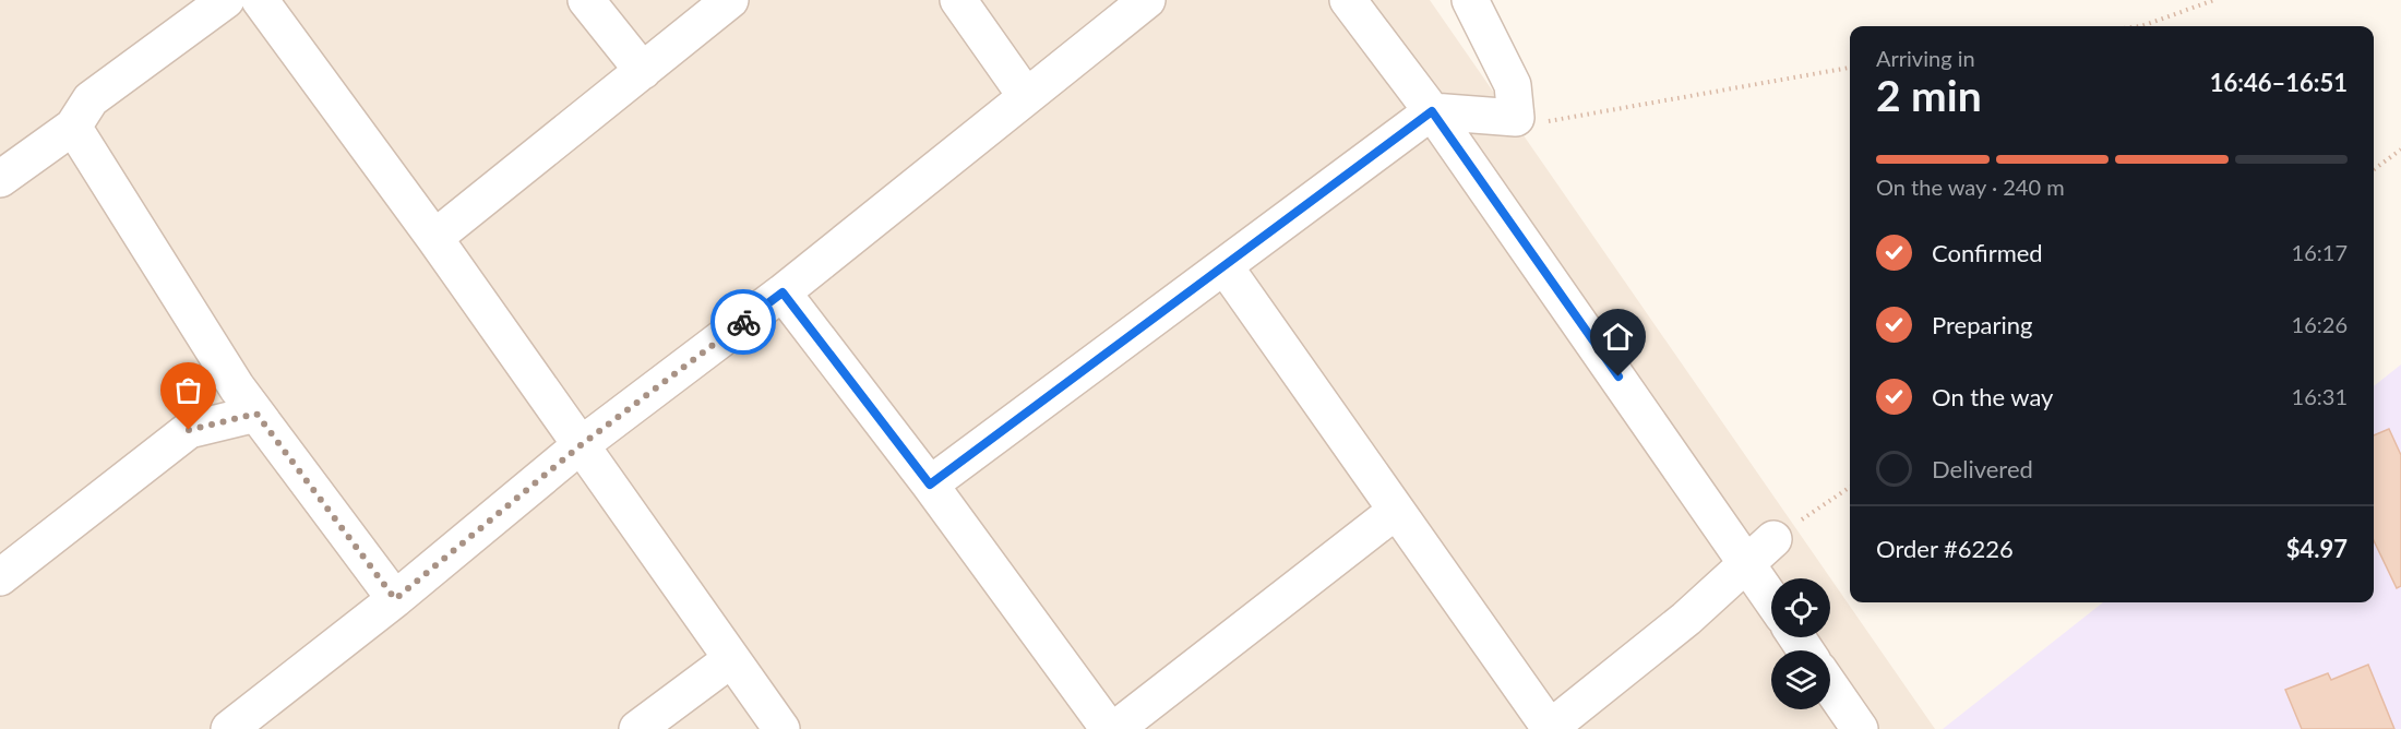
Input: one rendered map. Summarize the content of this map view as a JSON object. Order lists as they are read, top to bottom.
{
  "page": {
    "heading": ["2 min", "Arriving in", "16:46–16:51"],
    "panel": ["Order #6226", "$4.97"],
    "bar": "On the way · 240 m",
    "list": [
      ["Confirmed", "16:17"],
      ["Preparing", "16:26"],
      ["On the way", "16:31"],
      "Delivered"
    ]
  }
}
